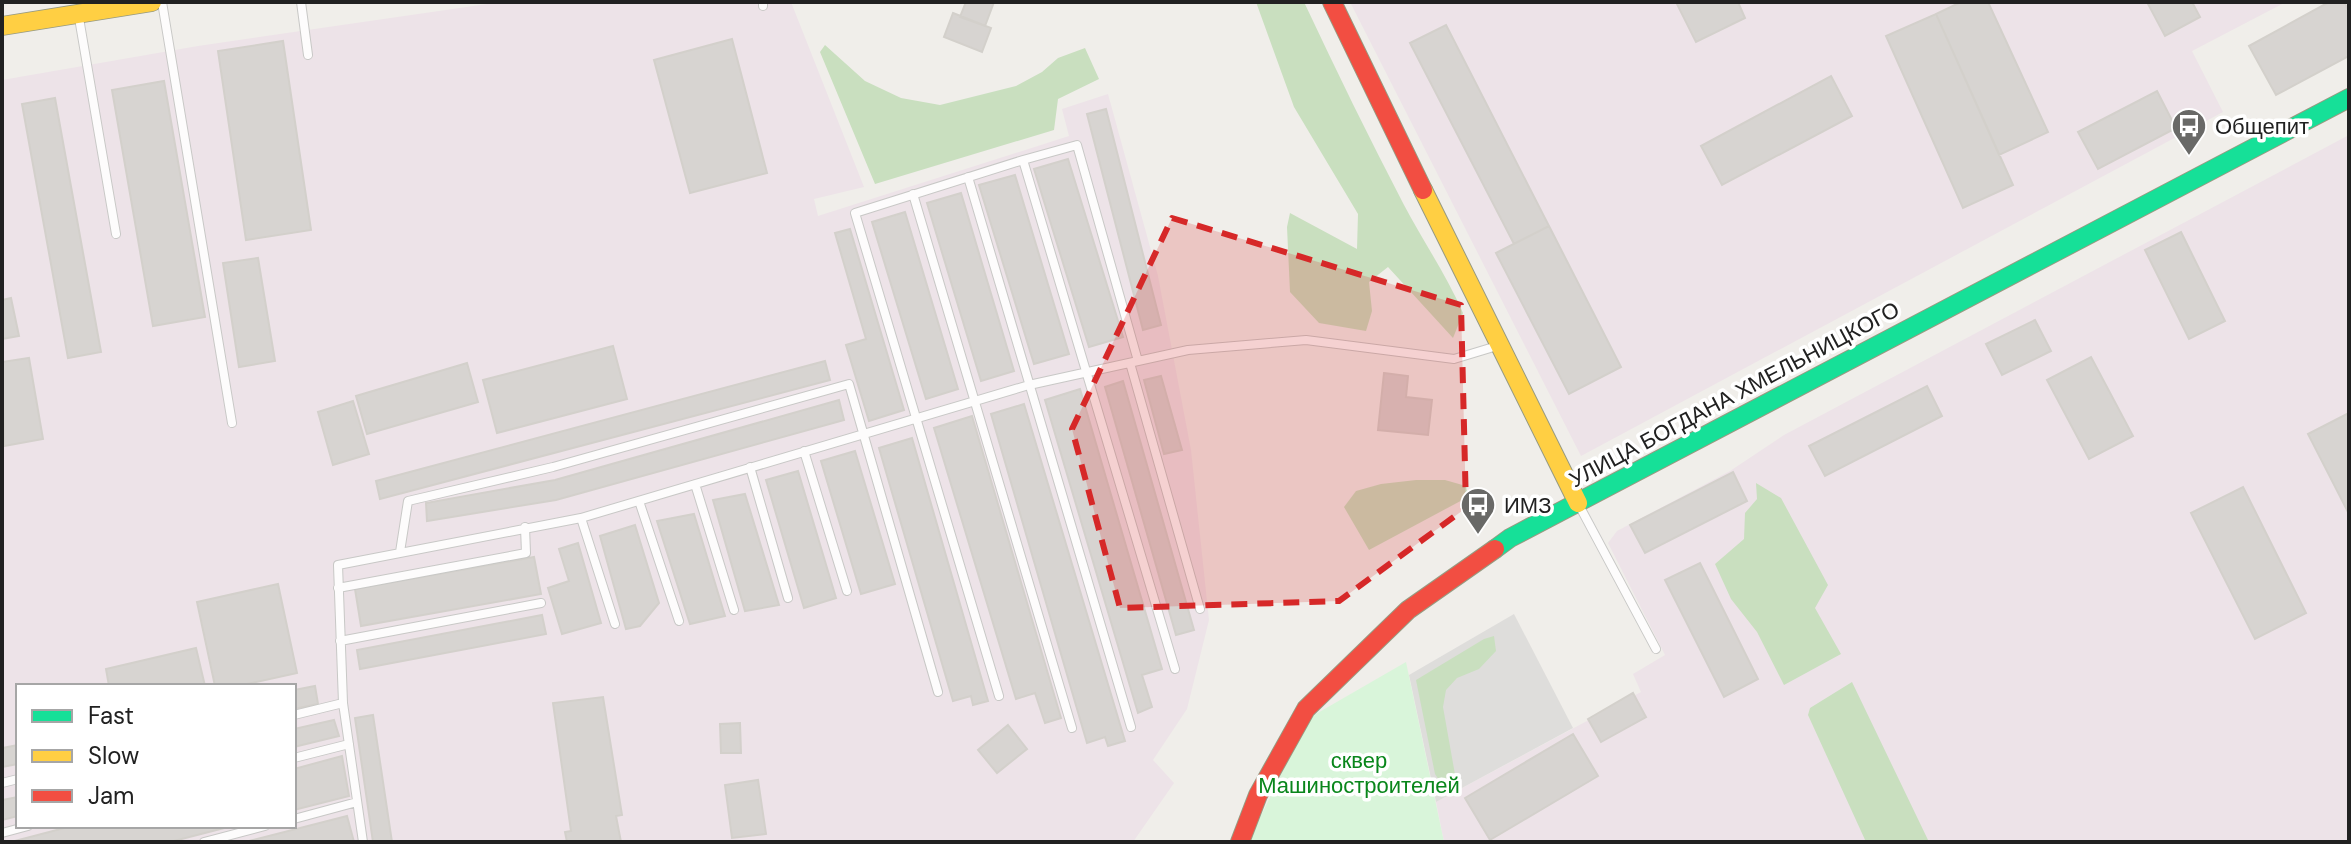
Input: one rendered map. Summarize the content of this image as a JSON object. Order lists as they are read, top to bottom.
{
  "streets": {
    "main road": ["УЛИЦА БОГДАНА ХМЕЛЬНИЦКОГО"]
  },
  "parks": ["сквер Машиностроителей"],
  "places": {
    "bus stop": ["Общепит", "ИМЗ"]
  },
  "legend": ["Fast", "Slow", "Jam"]
}
